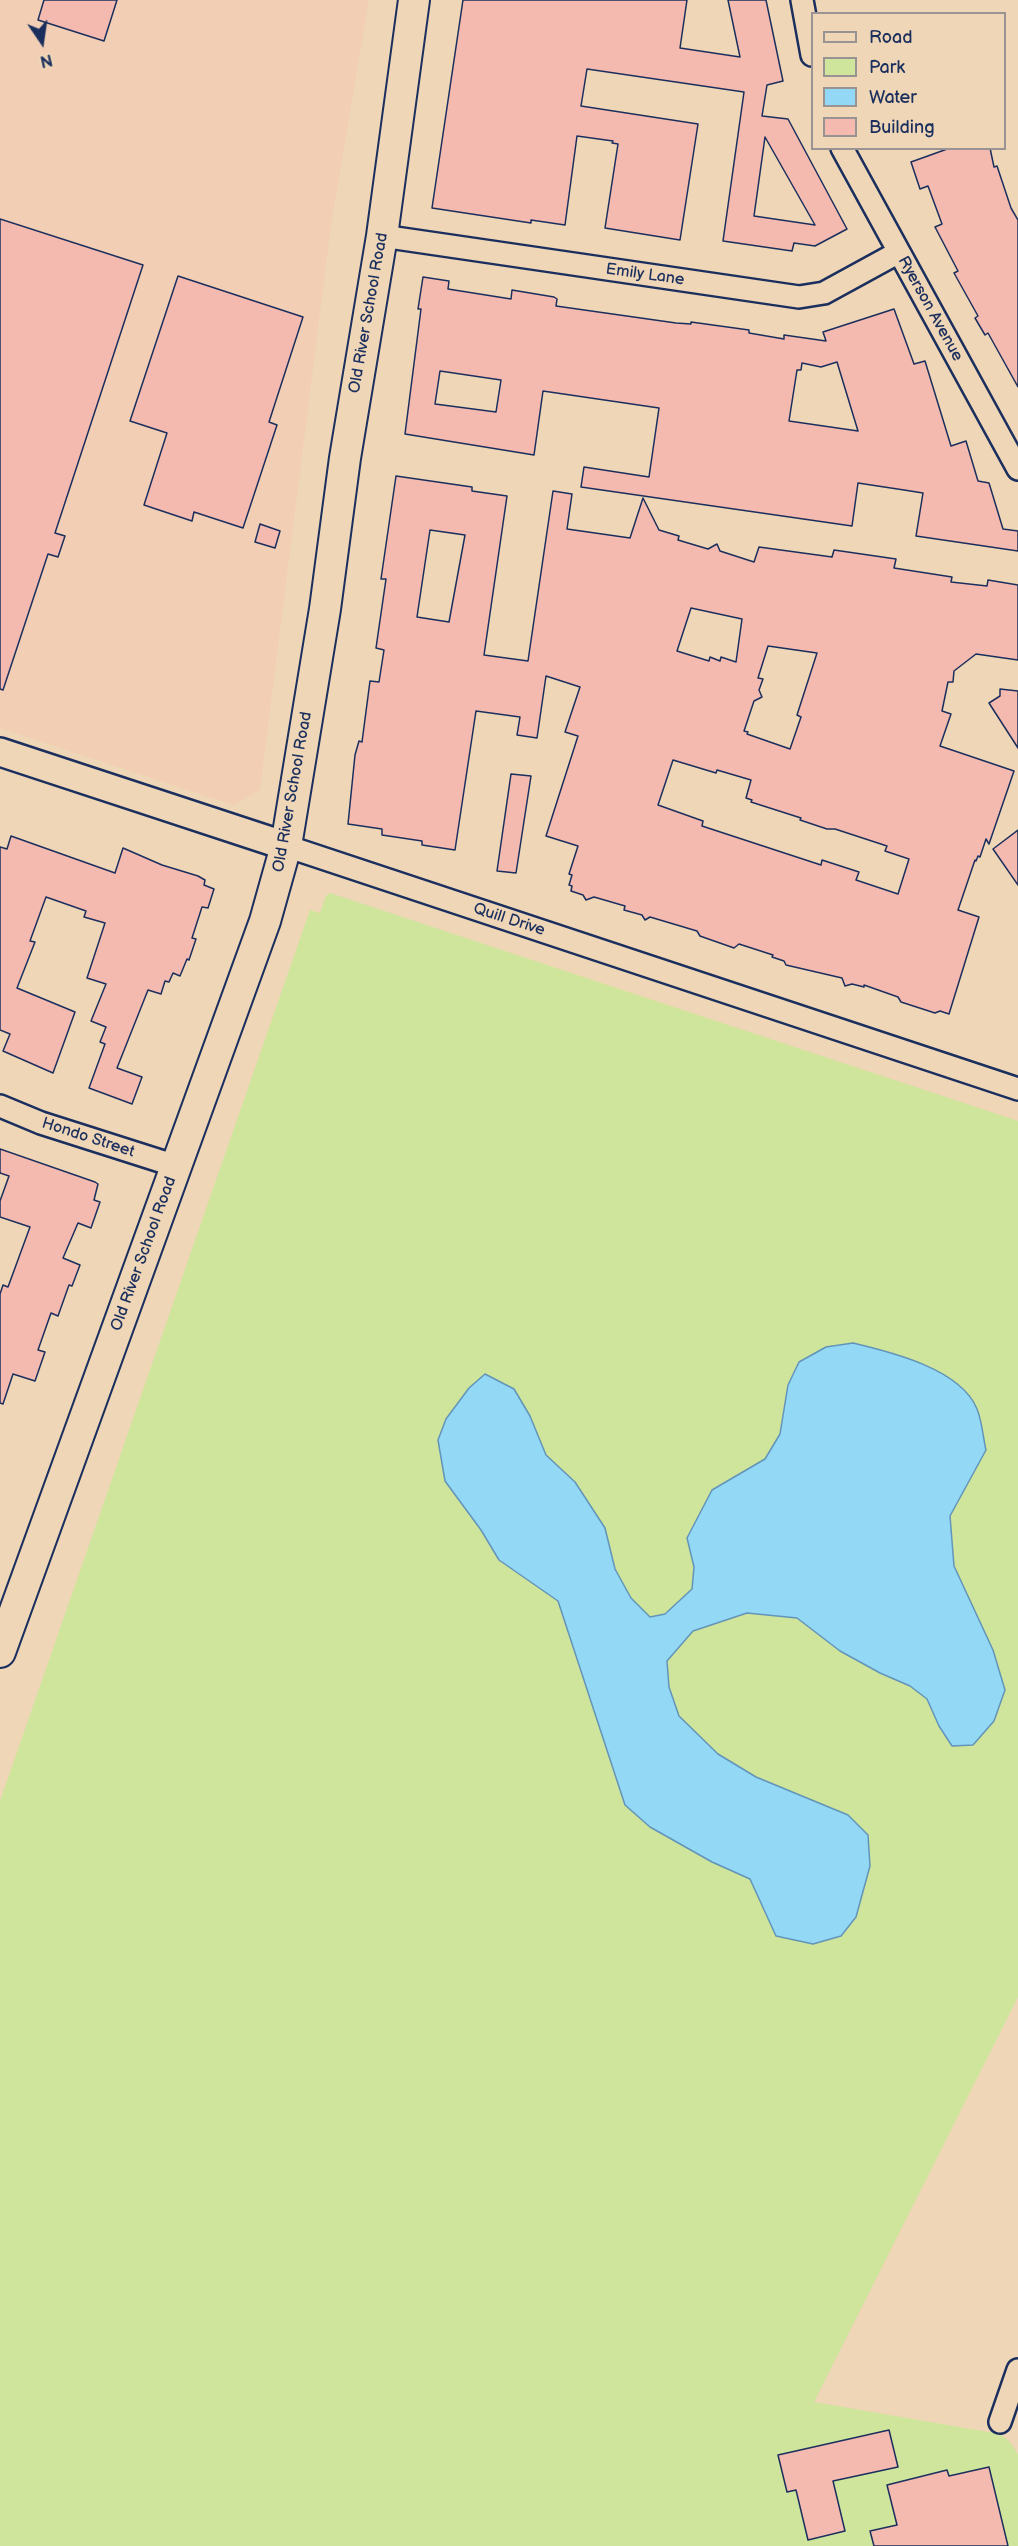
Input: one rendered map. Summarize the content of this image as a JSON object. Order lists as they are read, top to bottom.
{
  "streets": {
    "main road": ["Old River School Road"],
    "street": [
      "Emily Lane",
      "Ryerson Avenue",
      "Quill Drive",
      "Hondo Street"
    ]
  },
  "crossings": [
    ["Emily Lane", "Ryerson Avenue"],
    ["Emily Lane", "Old River School Road"],
    ["Old River School Road", "Quill Drive"],
    ["Old River School Road", "Hondo Street"]
  ],
  "legend": [
    "Road",
    "Park",
    "Water",
    "Building"
  ],
  "north": "bottom"
}
